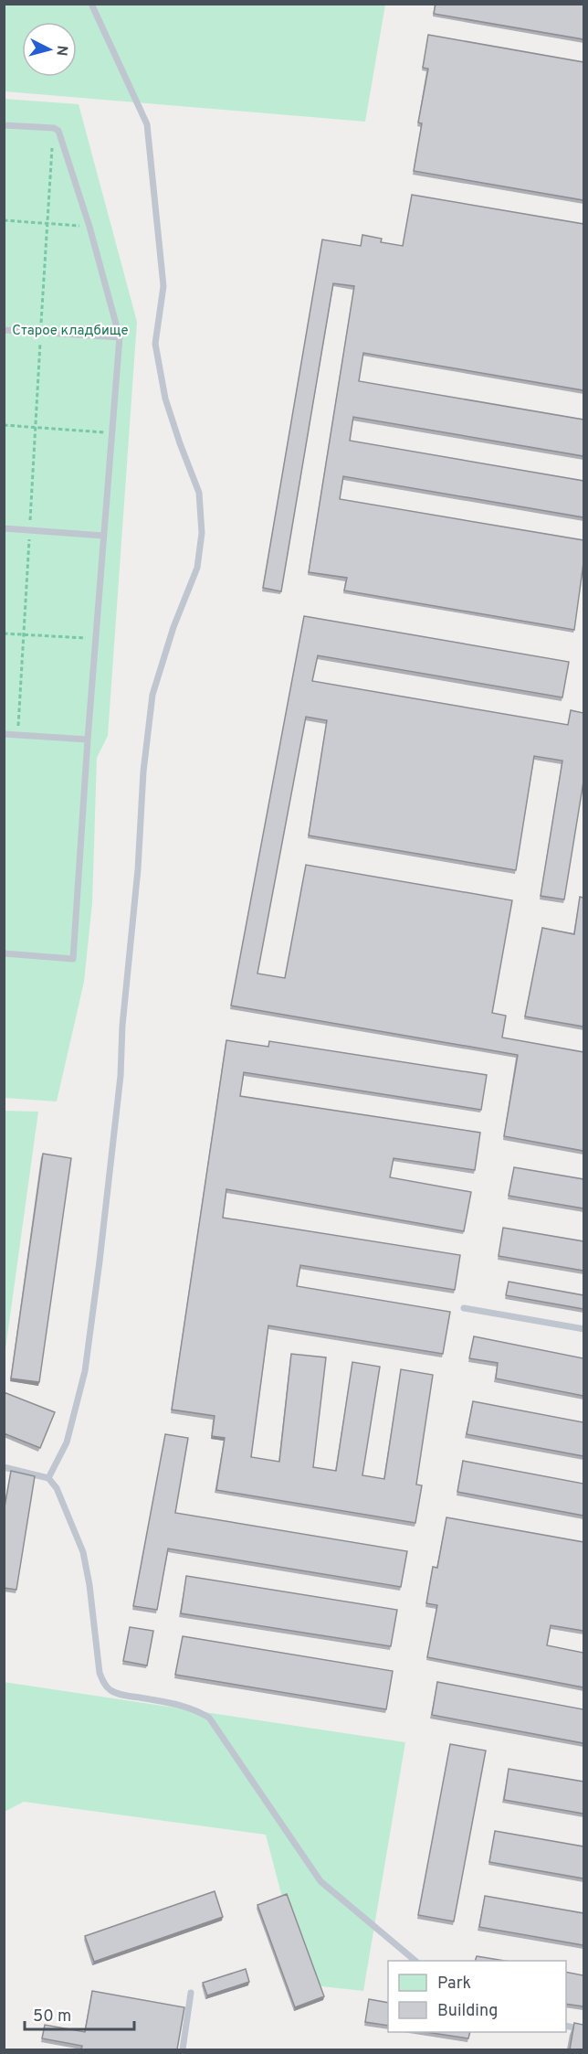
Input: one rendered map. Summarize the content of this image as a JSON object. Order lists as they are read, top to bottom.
{
  "parks": ["Старое кладбище"],
  "legend": ["Park", "Building"],
  "scale_bar": "50 m",
  "north": "right"
}
